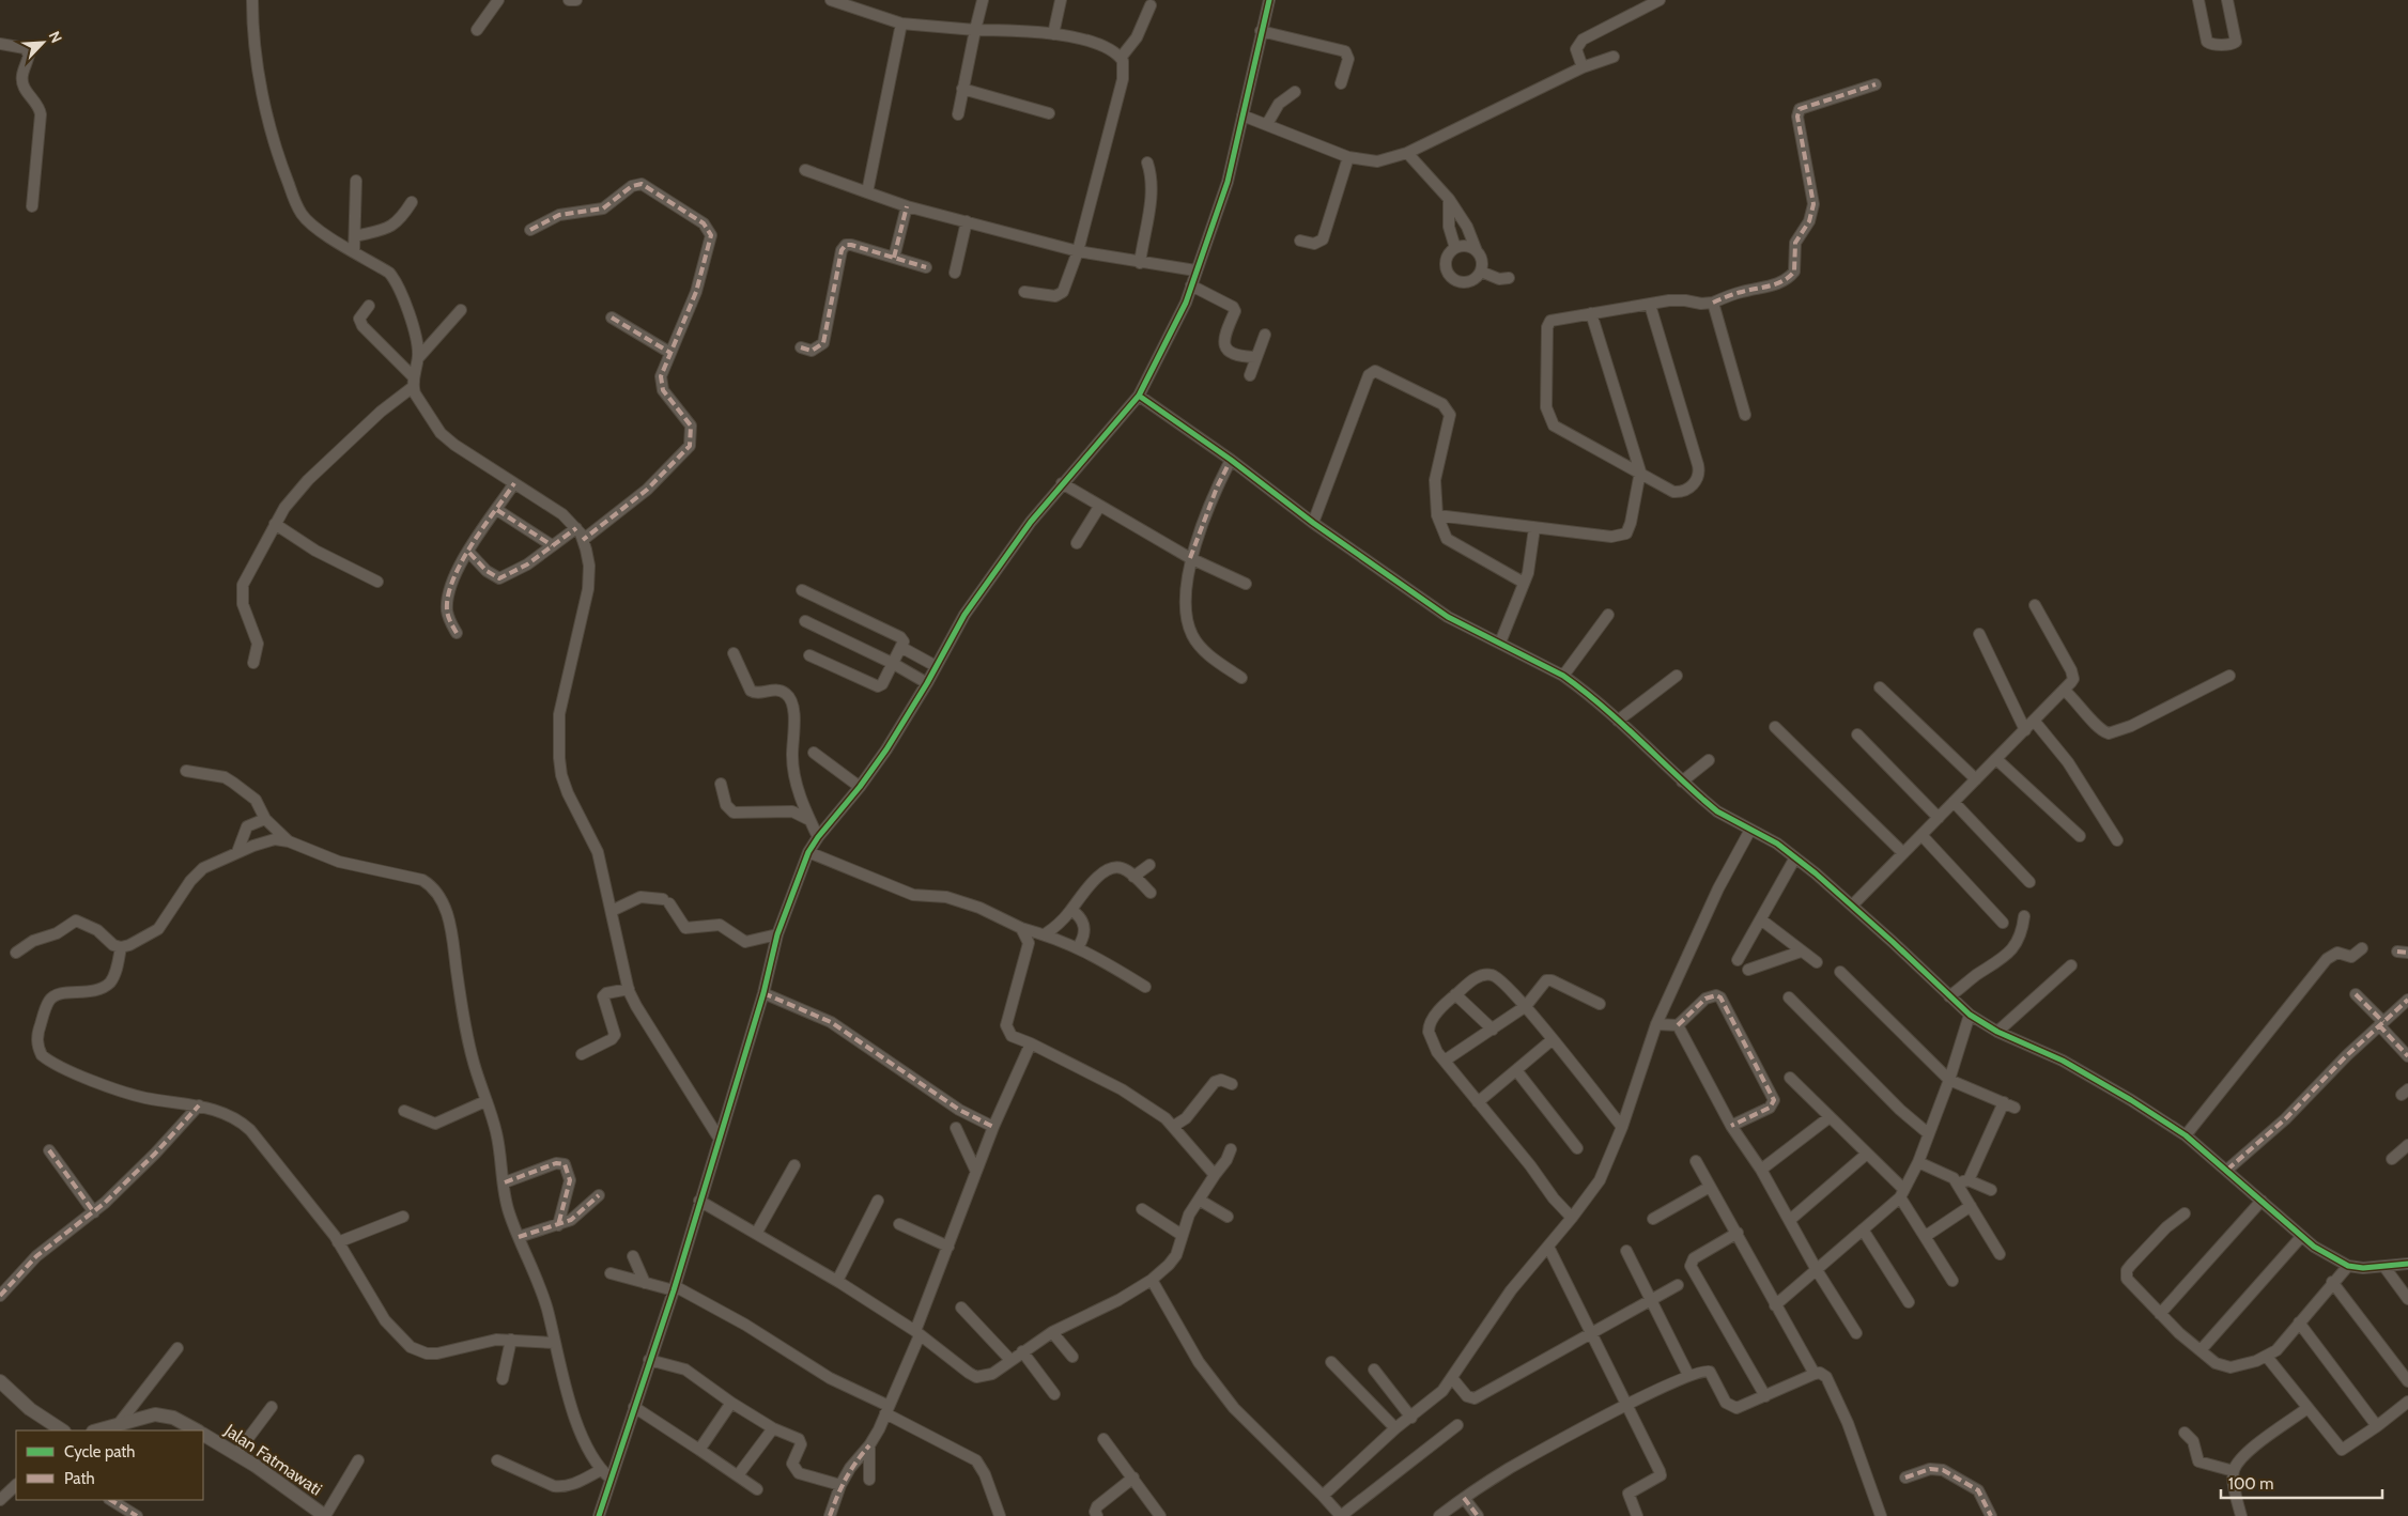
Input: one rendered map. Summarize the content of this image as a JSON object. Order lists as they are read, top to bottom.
{
  "streets": {
    "street": ["Jalan Fatmawati"]
  },
  "legend": ["Cycle path", "Path"],
  "scale_bar": "100 m",
  "north": "top right"
}
